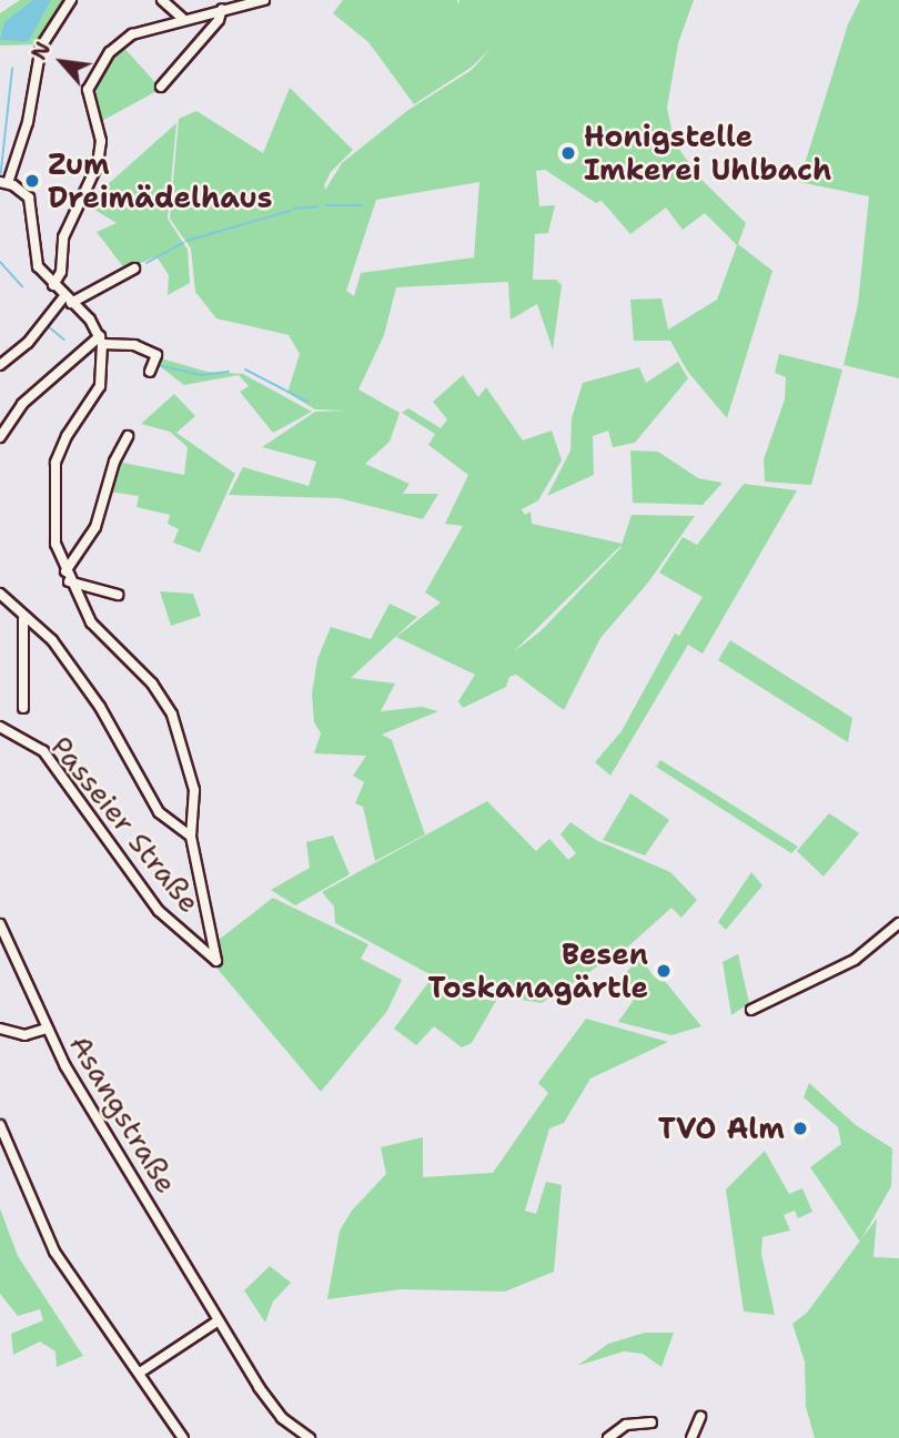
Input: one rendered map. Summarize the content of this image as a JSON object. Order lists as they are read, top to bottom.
{
  "streets": {
    "street": ["Passeier Straße", "Asangstraße"]
  },
  "places": [
    "Honigstelle Imkerei Uhlbach",
    "Zum Dreimädelhaus",
    "Besen Toskanagärtle",
    "TVO Alm"
  ],
  "north": "top left"
}
